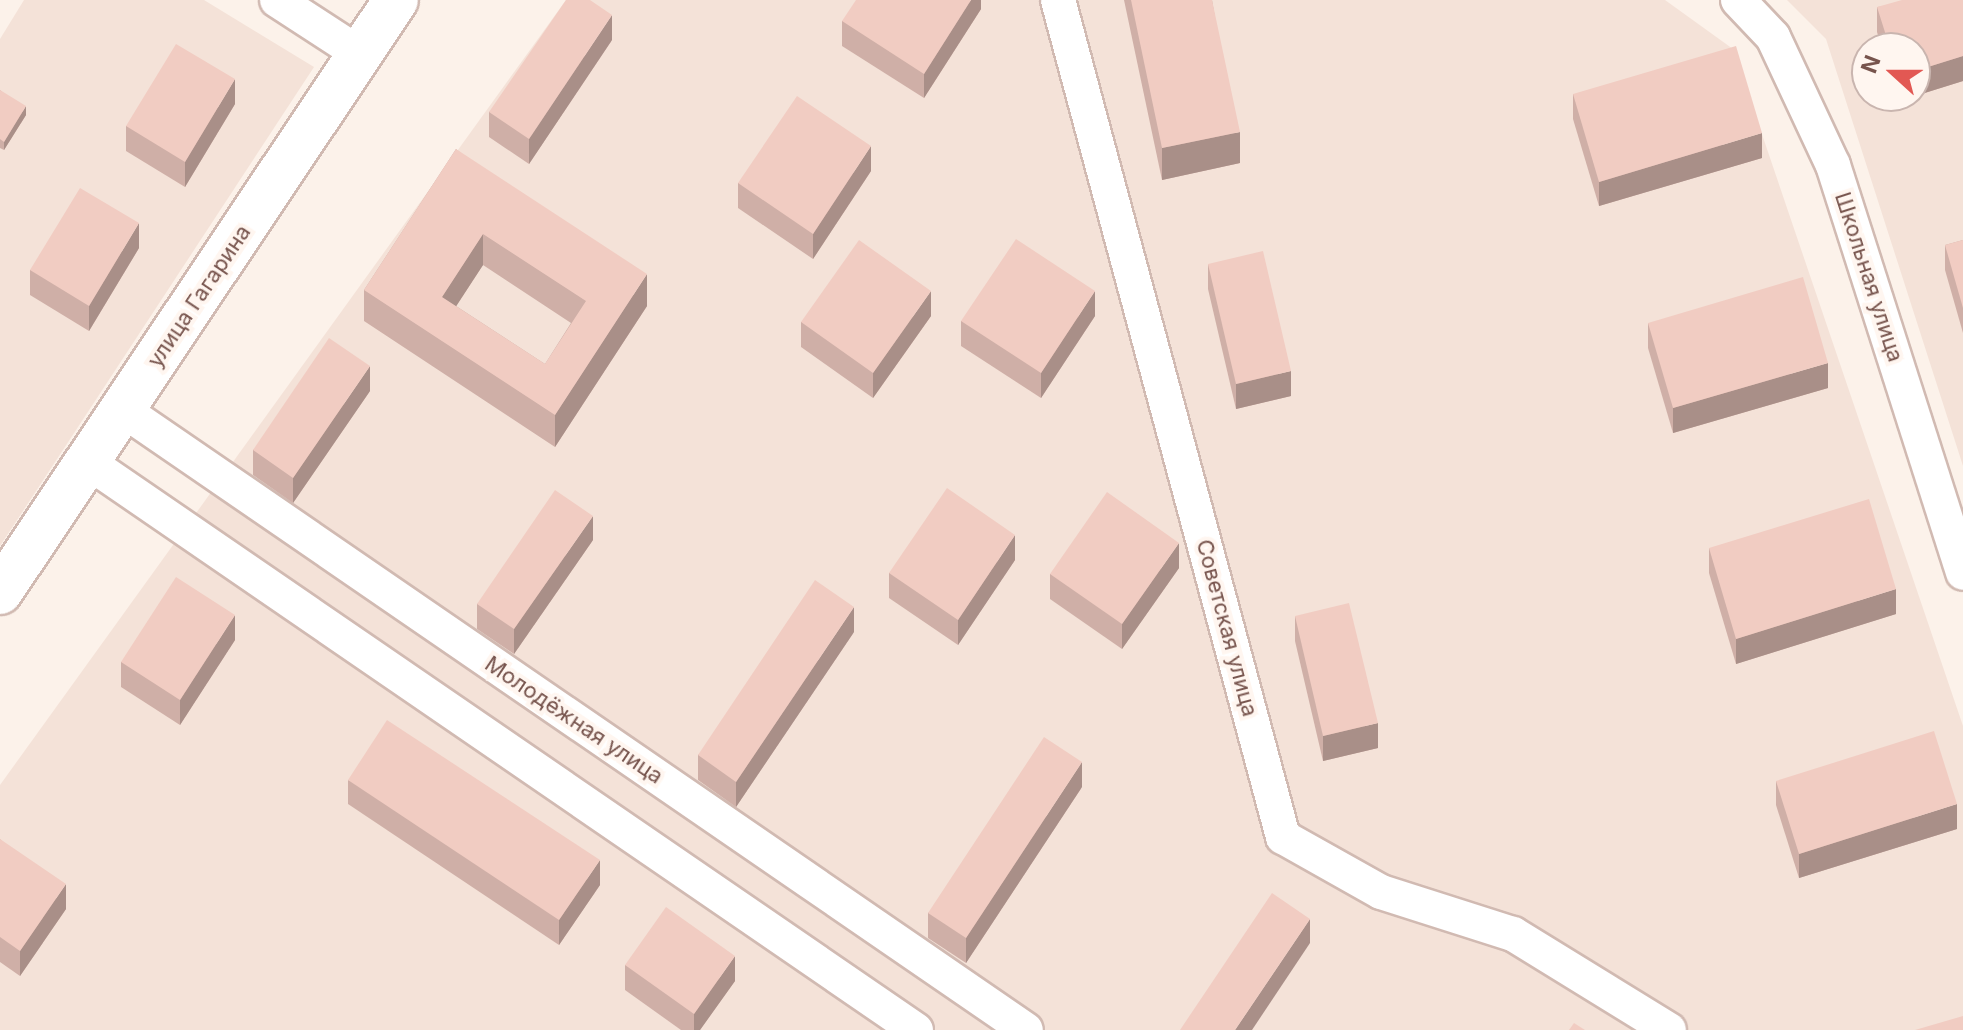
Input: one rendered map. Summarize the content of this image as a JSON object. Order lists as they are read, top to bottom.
{
  "streets": {
    "main road": ["улица Гагарина"],
    "street": ["Школьная улица", "Советская улица", "Молодёжная улица"]
  },
  "crossings": [
    ["улица Гагарина", "Молодёжная улица"]
  ],
  "north": "left"
}
